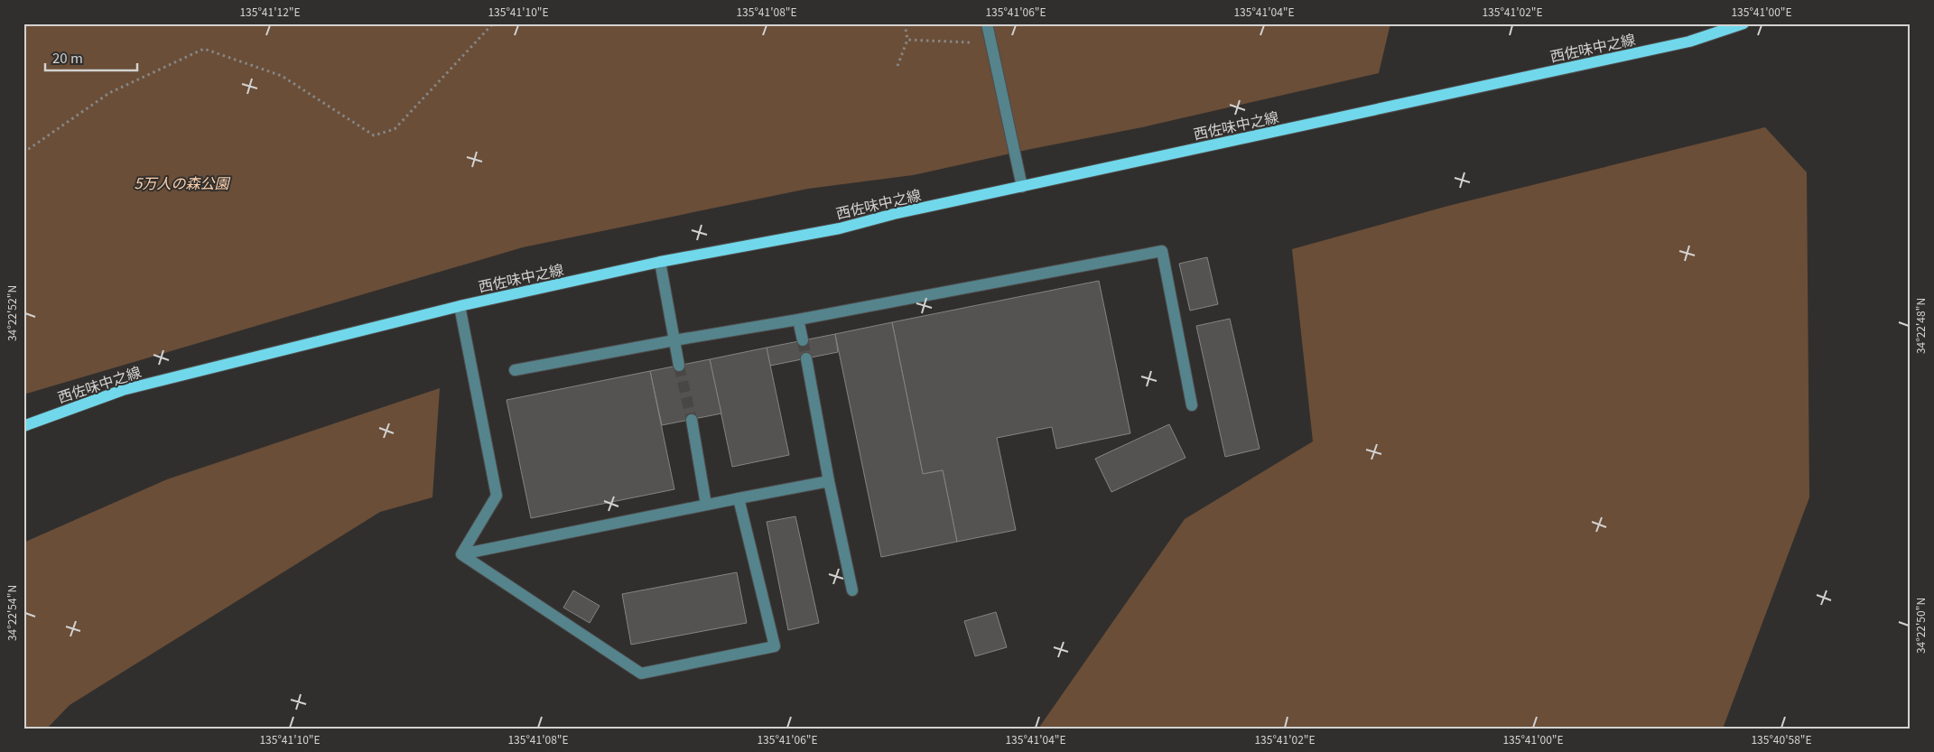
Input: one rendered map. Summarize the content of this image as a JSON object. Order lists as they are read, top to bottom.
{
  "streets": {
    "main road": ["西佐味中之線"]
  },
  "parks": ["5万人の森公園"],
  "scale_bar": "20 m",
  "coordinates": [
    "135°41'12\"E",
    "135°41'10\"E",
    "135°41'08\"E",
    "135°41'06\"E",
    "135°41'04\"E",
    "135°41'02\"E",
    "135°41'00\"E",
    "34°22'52\"N",
    "34°22'48\"N",
    "34°22'54\"N",
    "34°22'50\"N",
    "135°40'58\"E"
  ]
}
